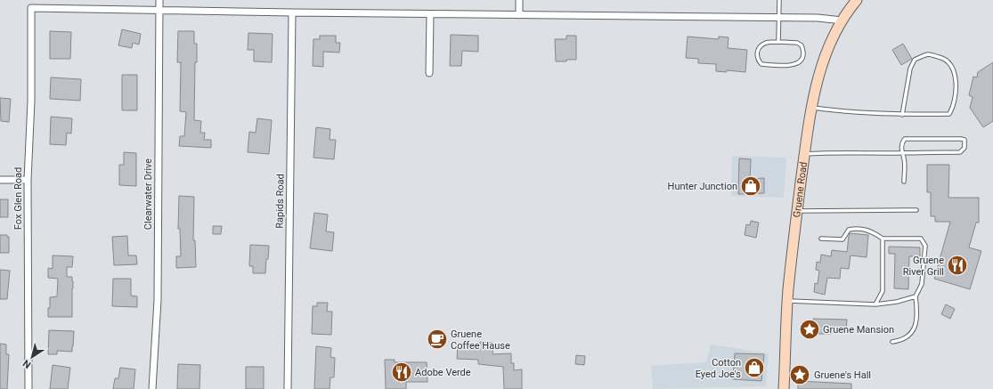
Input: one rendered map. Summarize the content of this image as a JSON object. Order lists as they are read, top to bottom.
{
  "streets": {
    "street": [
      "Gruene Road",
      "Clearwater Drive",
      "Fox Glen Road",
      "Rapids Road"
    ]
  },
  "crossings": [
    ["Clearwater Drive", "Fox Glen Road"]
  ],
  "places": {
    "shop": ["Hunter Junction", "Cotton Eyed Joe's"],
    "restaurant": ["Gruene River Grill", "Adobe Verde"],
    "place": ["Gruene Mansion", "Gruene's Hall"],
    "cafe": ["Gruene Coffee Hause"]
  },
  "north": "bottom left"
}
